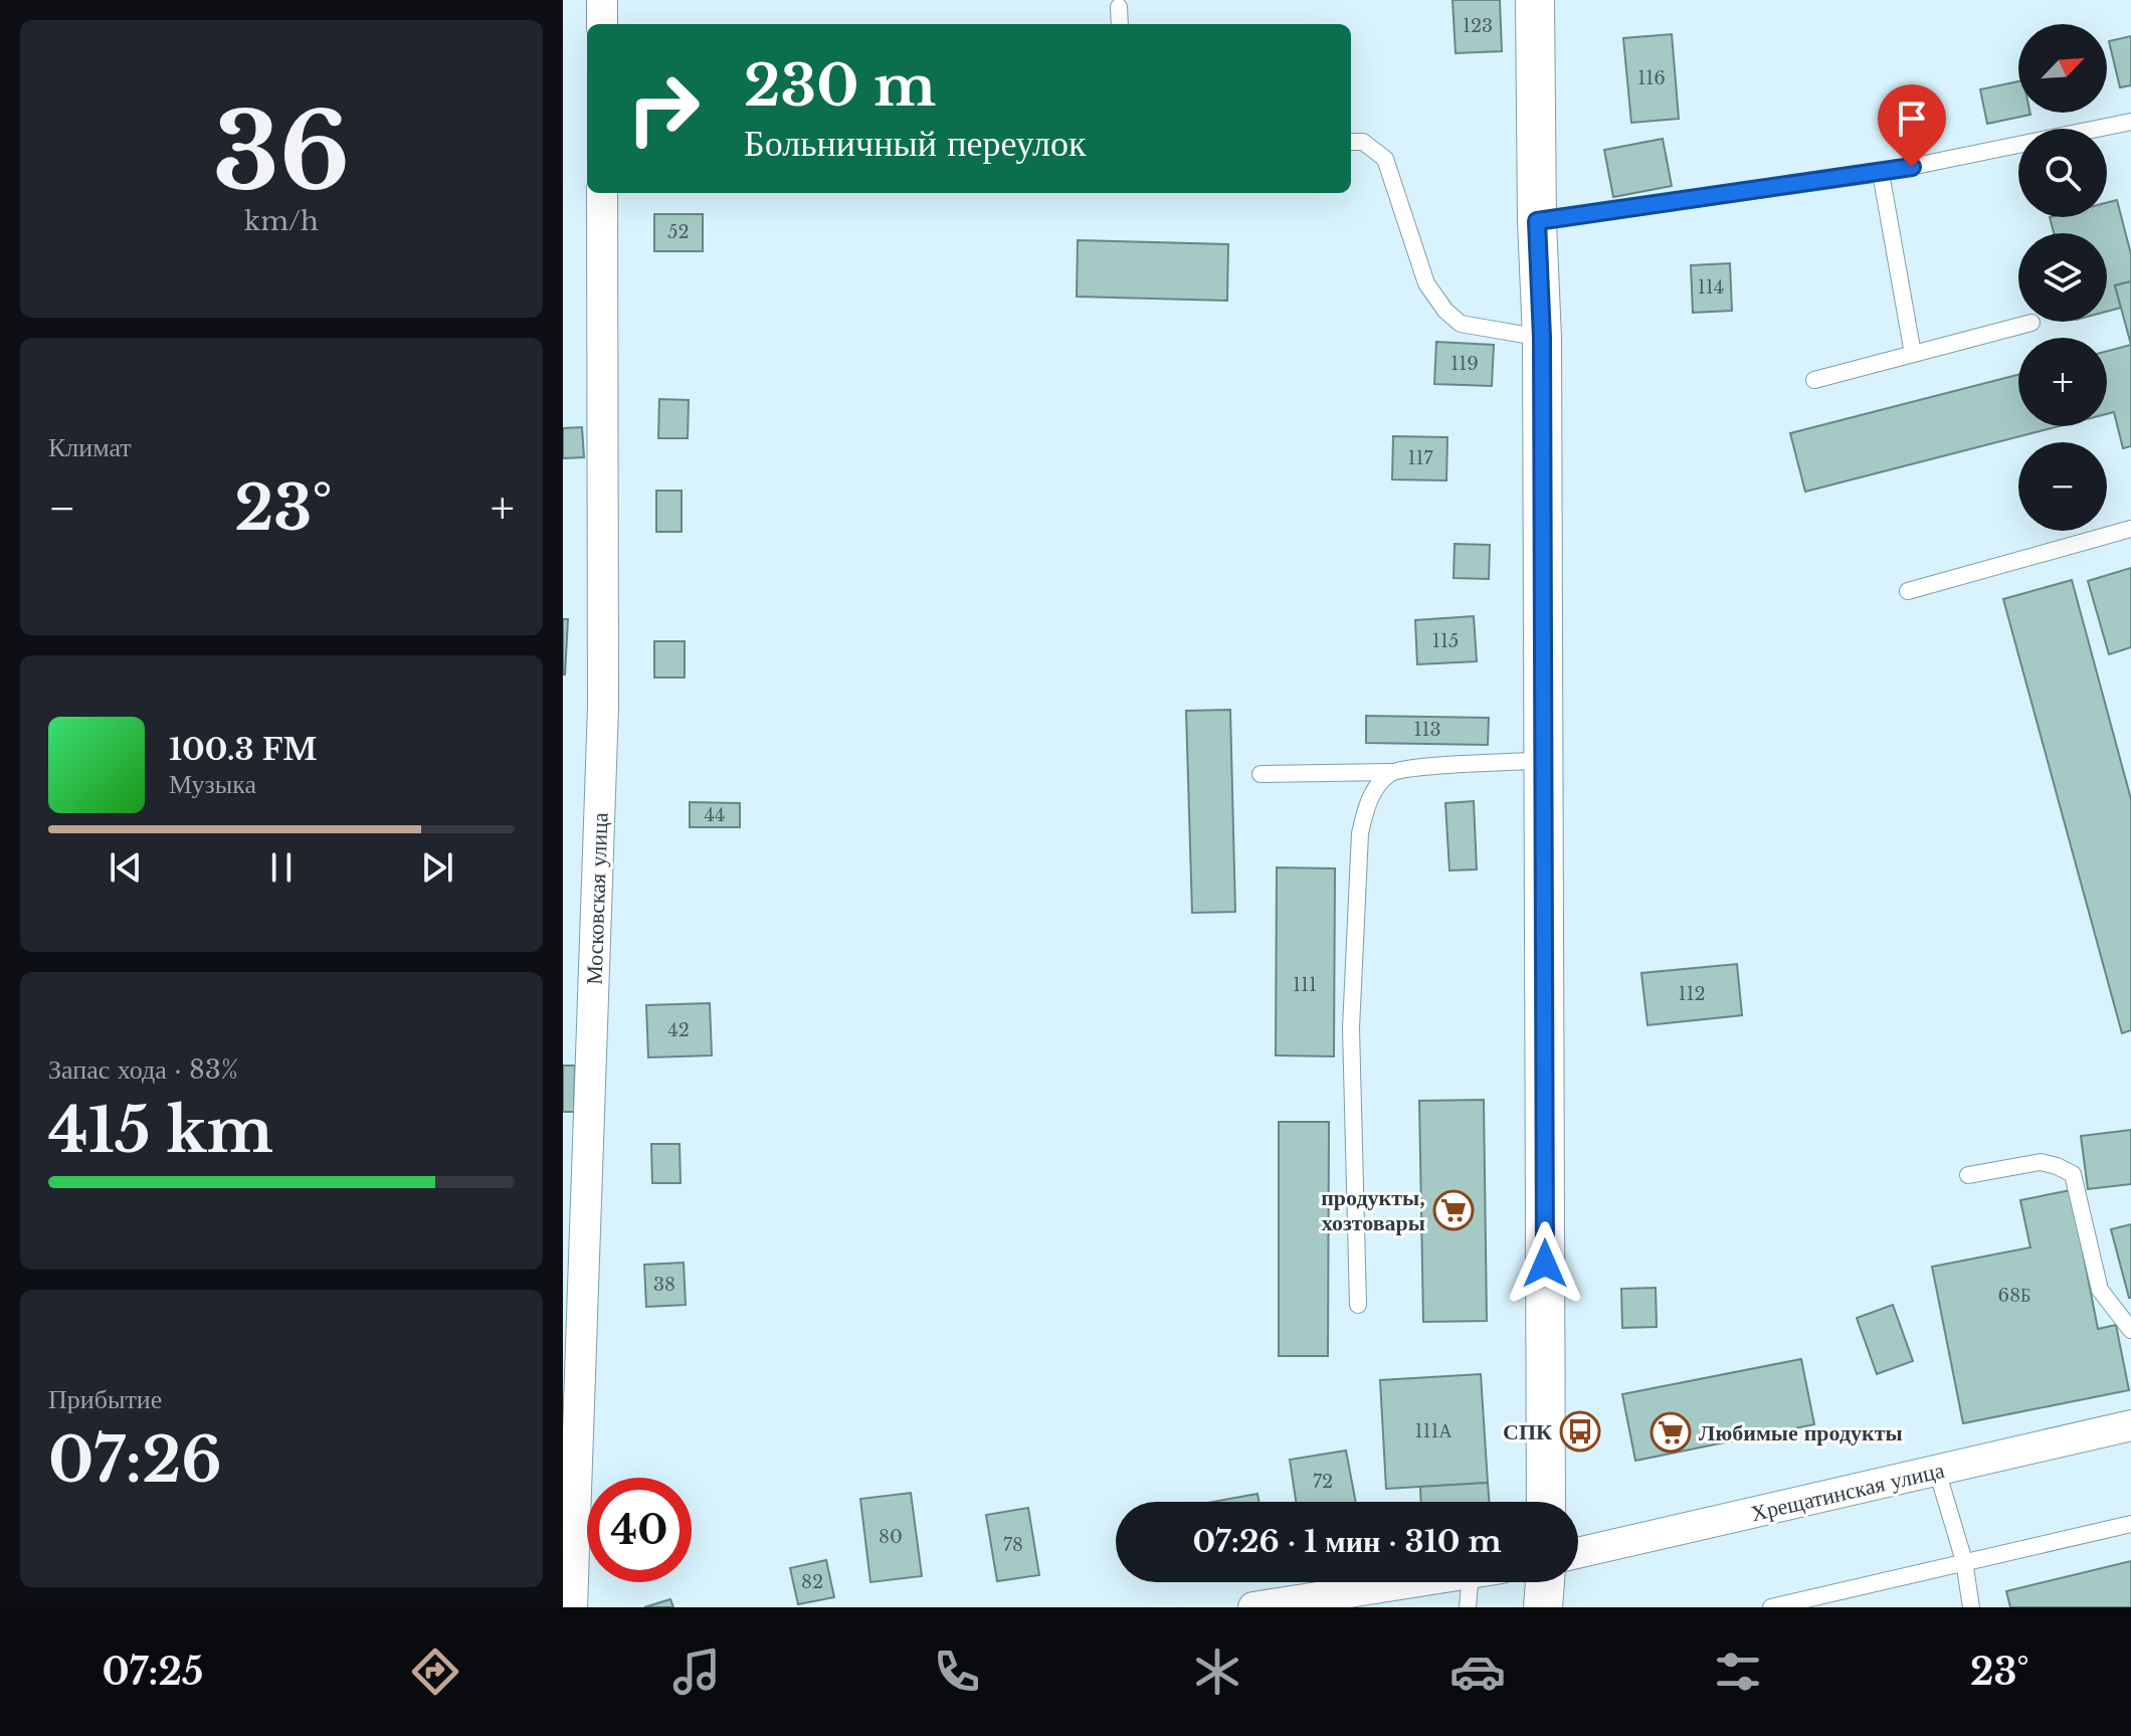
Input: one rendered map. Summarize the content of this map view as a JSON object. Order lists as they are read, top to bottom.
{
  "streets": {
    "street": ["Московская улица", "Хрещатинская улица"]
  },
  "places": {
    "supermarket": ["продукты, хозтовары", "Любимые продукты"],
    "bus stop": ["СПК"]
  },
  "house_numbers": [
    "123",
    "116",
    "52",
    "114",
    "119",
    "117",
    "115",
    "113",
    "44",
    "111",
    "112",
    "42",
    "38",
    "68Б",
    "111А",
    "72",
    "80",
    "78",
    "82"
  ],
  "north": "top right",
  "page": {
    "tile": [
      ["36", "km/h"],
      "Климат",
      ["Запас хода · 83%", "415 km"],
      ["Прибытие", "07:26"]
    ],
    "map_buttons": ["+", "−"],
    "turn": ["230 m", "Больничный переулок"],
    "heat": ["−", "23°", "+"],
    "song": ["100.3 FM", "Музыка"],
    "limit": "40",
    "trip": "07:26 · 1 мин · 310 m",
    "tabs": ["07:25", "23°"]
  }
}
